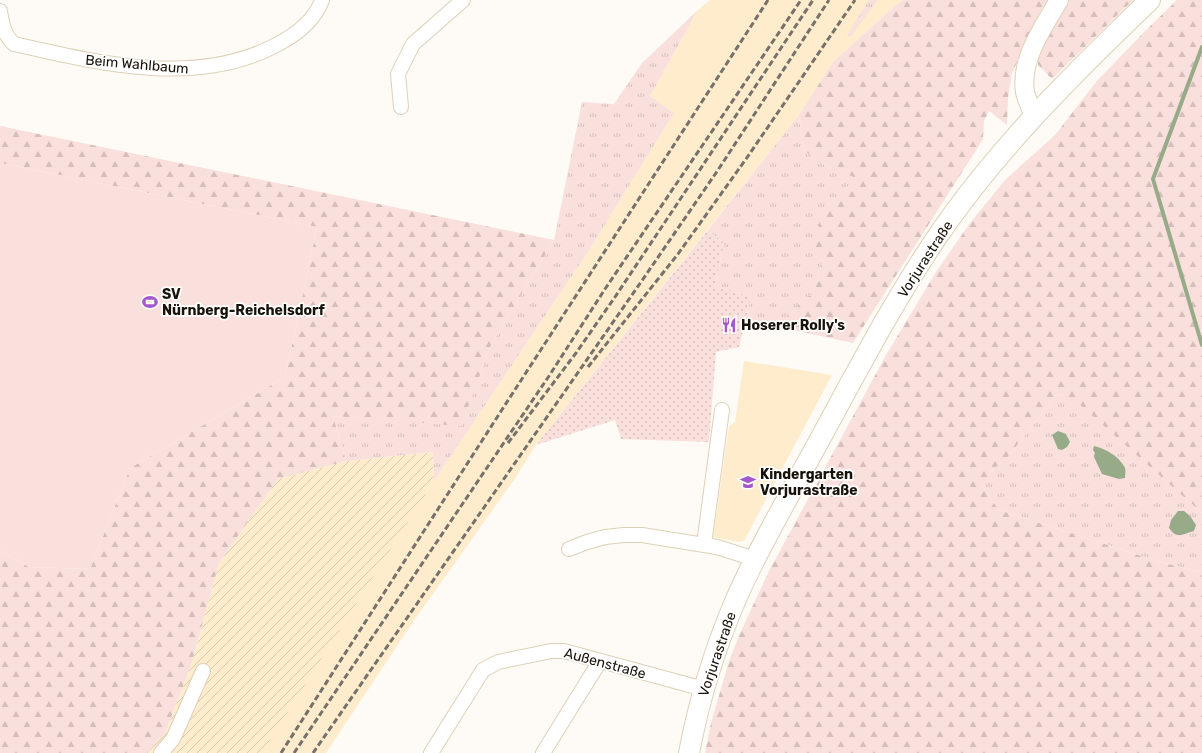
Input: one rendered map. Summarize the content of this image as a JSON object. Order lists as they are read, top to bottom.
{
  "streets": {
    "main road": ["Vorjurastraße"],
    "street": ["Beim Wahlbaum", "Außenstraße"]
  },
  "crossings": [
    ["Vorjurastraße", "Außenstraße"]
  ],
  "places": {
    "sports": ["SV Nürnberg-Reichelsdorf"],
    "restaurant": ["Hoserer Rolly's"],
    "school or university": ["Kindergarten Vorjurastraße"]
  }
}
